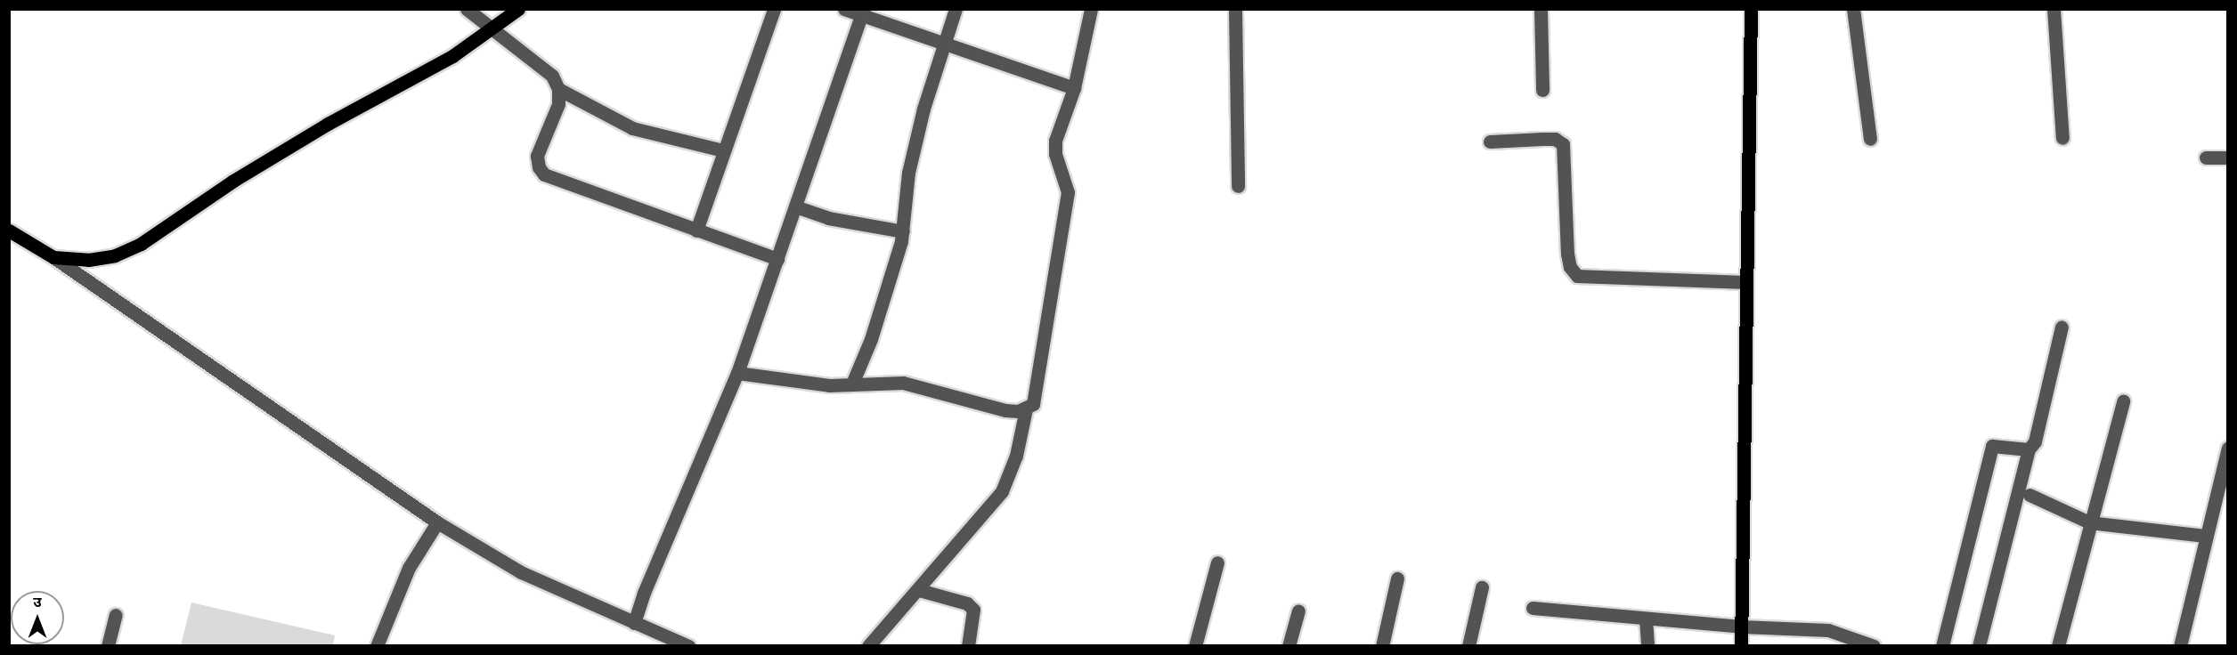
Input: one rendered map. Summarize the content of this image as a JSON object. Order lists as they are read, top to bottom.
{
  "north": "top"
}
